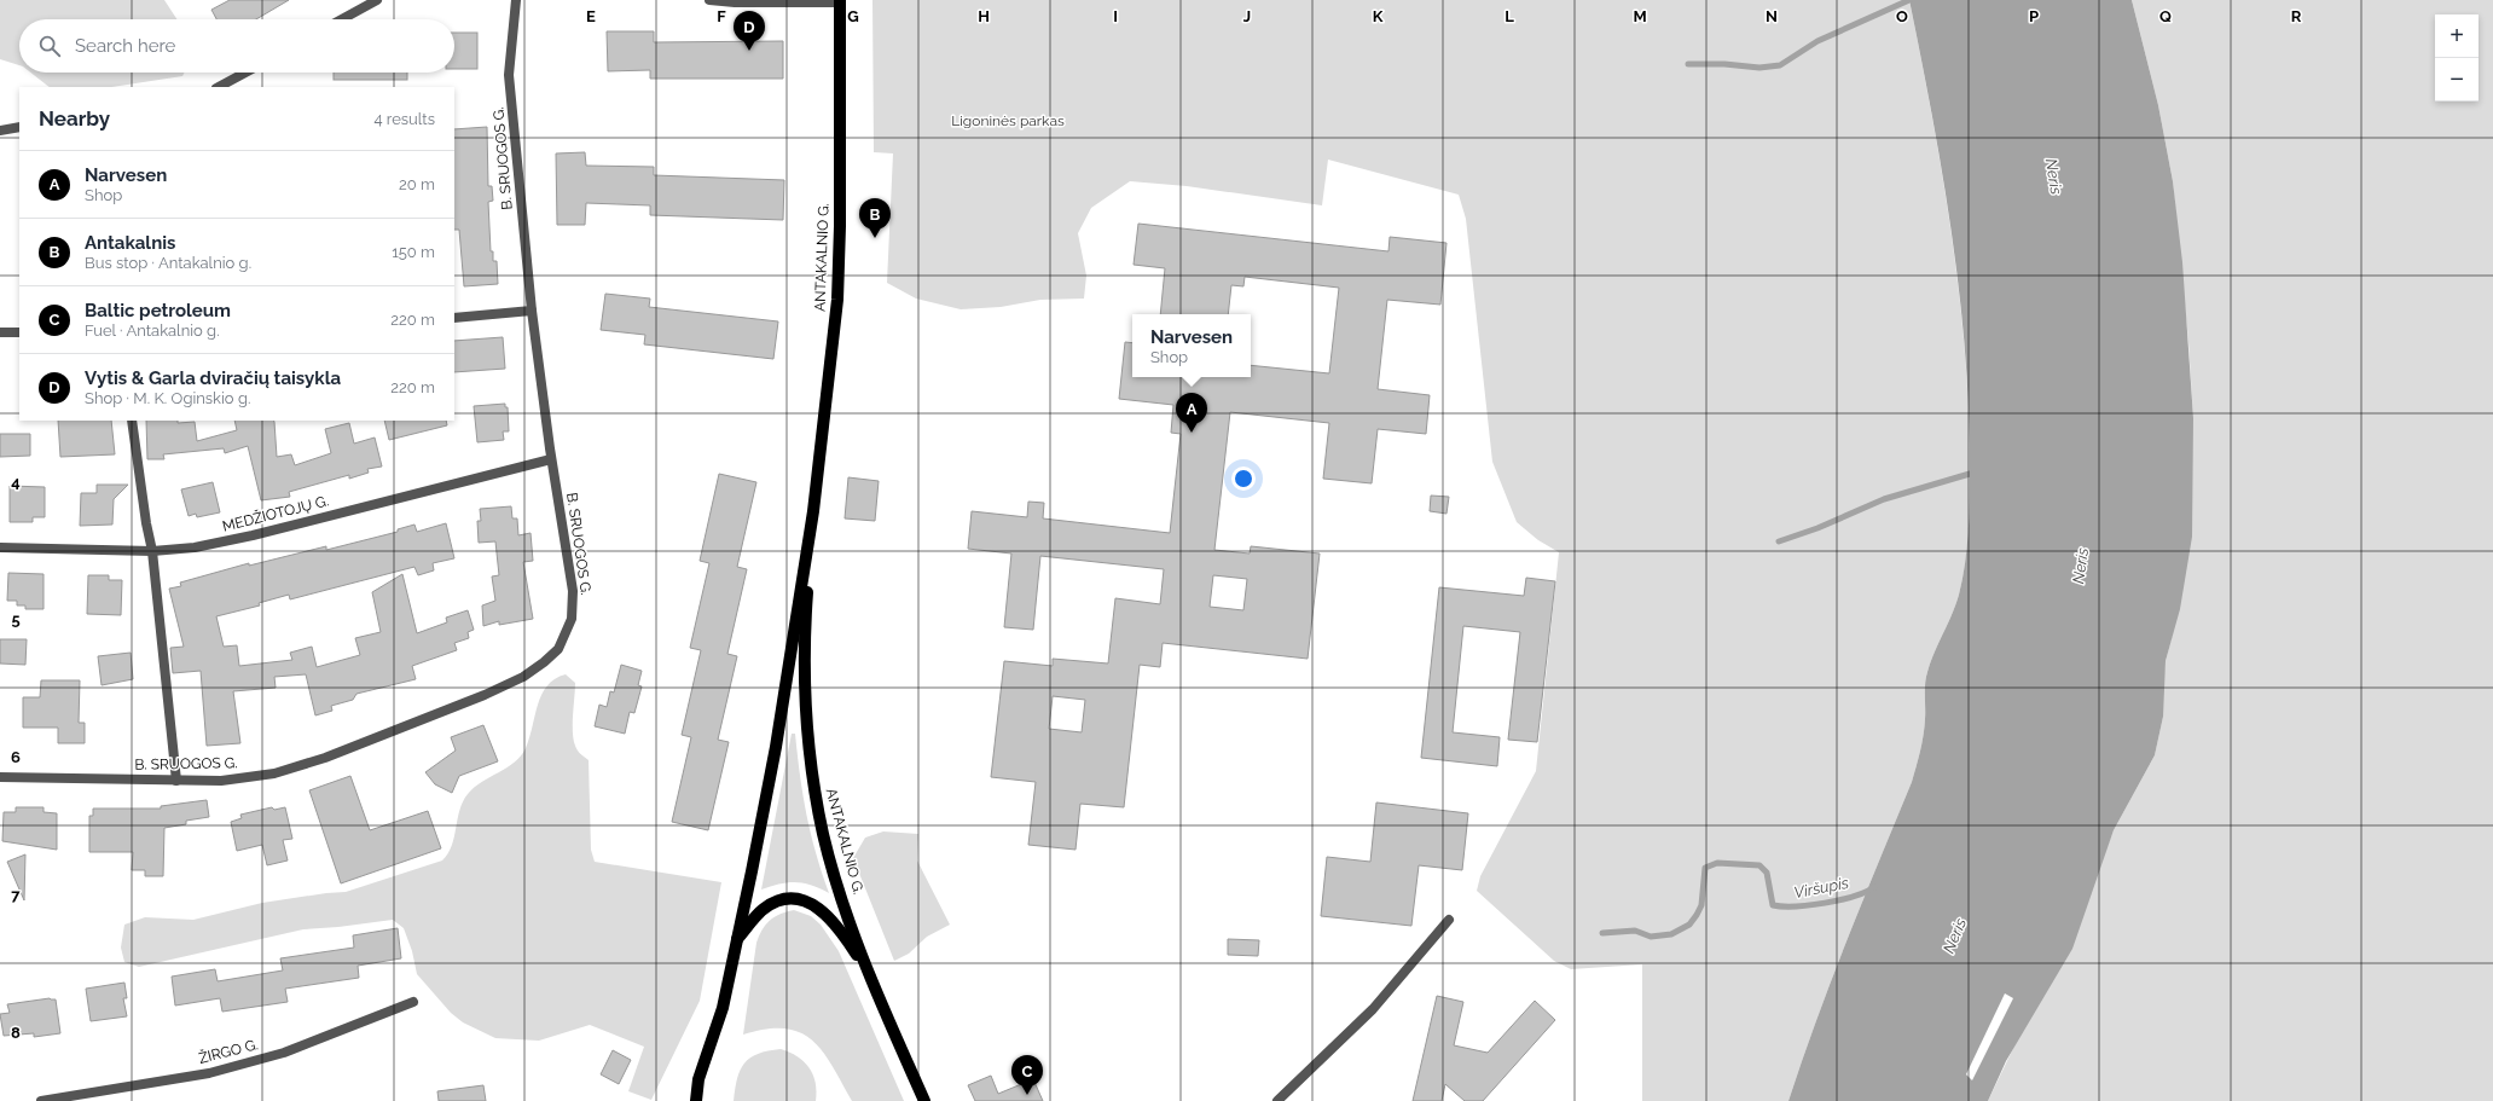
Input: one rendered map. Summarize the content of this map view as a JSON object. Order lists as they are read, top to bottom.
{
  "streets": {
    "main road": ["ANTAKALNIO G."],
    "street": ["B. SRUOGOS G.", "MEDŽIOTOJŲ G.", "ŽIRGO G."]
  },
  "crossings": [
    ["B. SRUOGOS G.", "MEDŽIOTOJŲ G."]
  ],
  "water": ["Neris", "Viršupis"],
  "parks": ["Ligoninės parkas"],
  "page": {
    "pins": [
      "D",
      "B",
      "A",
      "C"
    ],
    "map_buttons": ["+", "−"],
    "search": "Search here",
    "heading": ["Nearby", "4 results"],
    "list": [
      {
        "mark": "A",
        "name": "Narvesen",
        "note": "Shop",
        "value": "20 m"
      },
      {
        "mark": "B",
        "name": "Antakalnis",
        "note": "Bus stop · Antakalnio g.",
        "value": "150 m"
      },
      {
        "mark": "C",
        "name": "Baltic petroleum",
        "note": "Fuel · Antakalnio g.",
        "value": "220 m"
      },
      {
        "mark": "D",
        "name": "Vytis & Garla dviračių taisykla",
        "note": "Shop · M. K. Oginskio g.",
        "value": "220 m"
      }
    ],
    "popup": ["Narvesen", "Shop"]
  },
  "grid": {
    "columns": [
      "E",
      "F",
      "G",
      "H",
      "I",
      "J",
      "K",
      "L",
      "M",
      "N",
      "O",
      "P",
      "Q",
      "R"
    ],
    "rows": [
      "4",
      "5",
      "6",
      "7",
      "8"
    ]
  }
}
